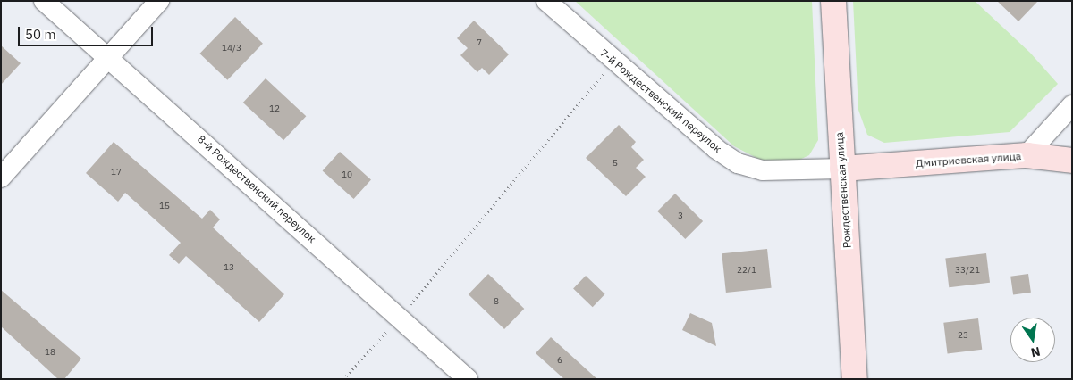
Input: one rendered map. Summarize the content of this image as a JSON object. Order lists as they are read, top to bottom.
{
  "streets": {
    "main road": ["Дмитриевская улица", "Рождественская улица"],
    "street": ["7-й Рождественский переулок", "8-й Рождественский переулок"]
  },
  "crossings": [
    ["7-й Рождественский переулок", "Дмитриевская улица"],
    ["7-й Рождественский переулок", "Рождественская улица"],
    ["Дмитриевская улица", "Рождественская улица"]
  ],
  "house_numbers": [
    "7",
    "14/3",
    "12",
    "5",
    "17",
    "10",
    "15",
    "3",
    "13",
    "22/1",
    "33/21",
    "8",
    "23",
    "18",
    "6"
  ],
  "scale_bar": "50 m",
  "north": "bottom"
}
